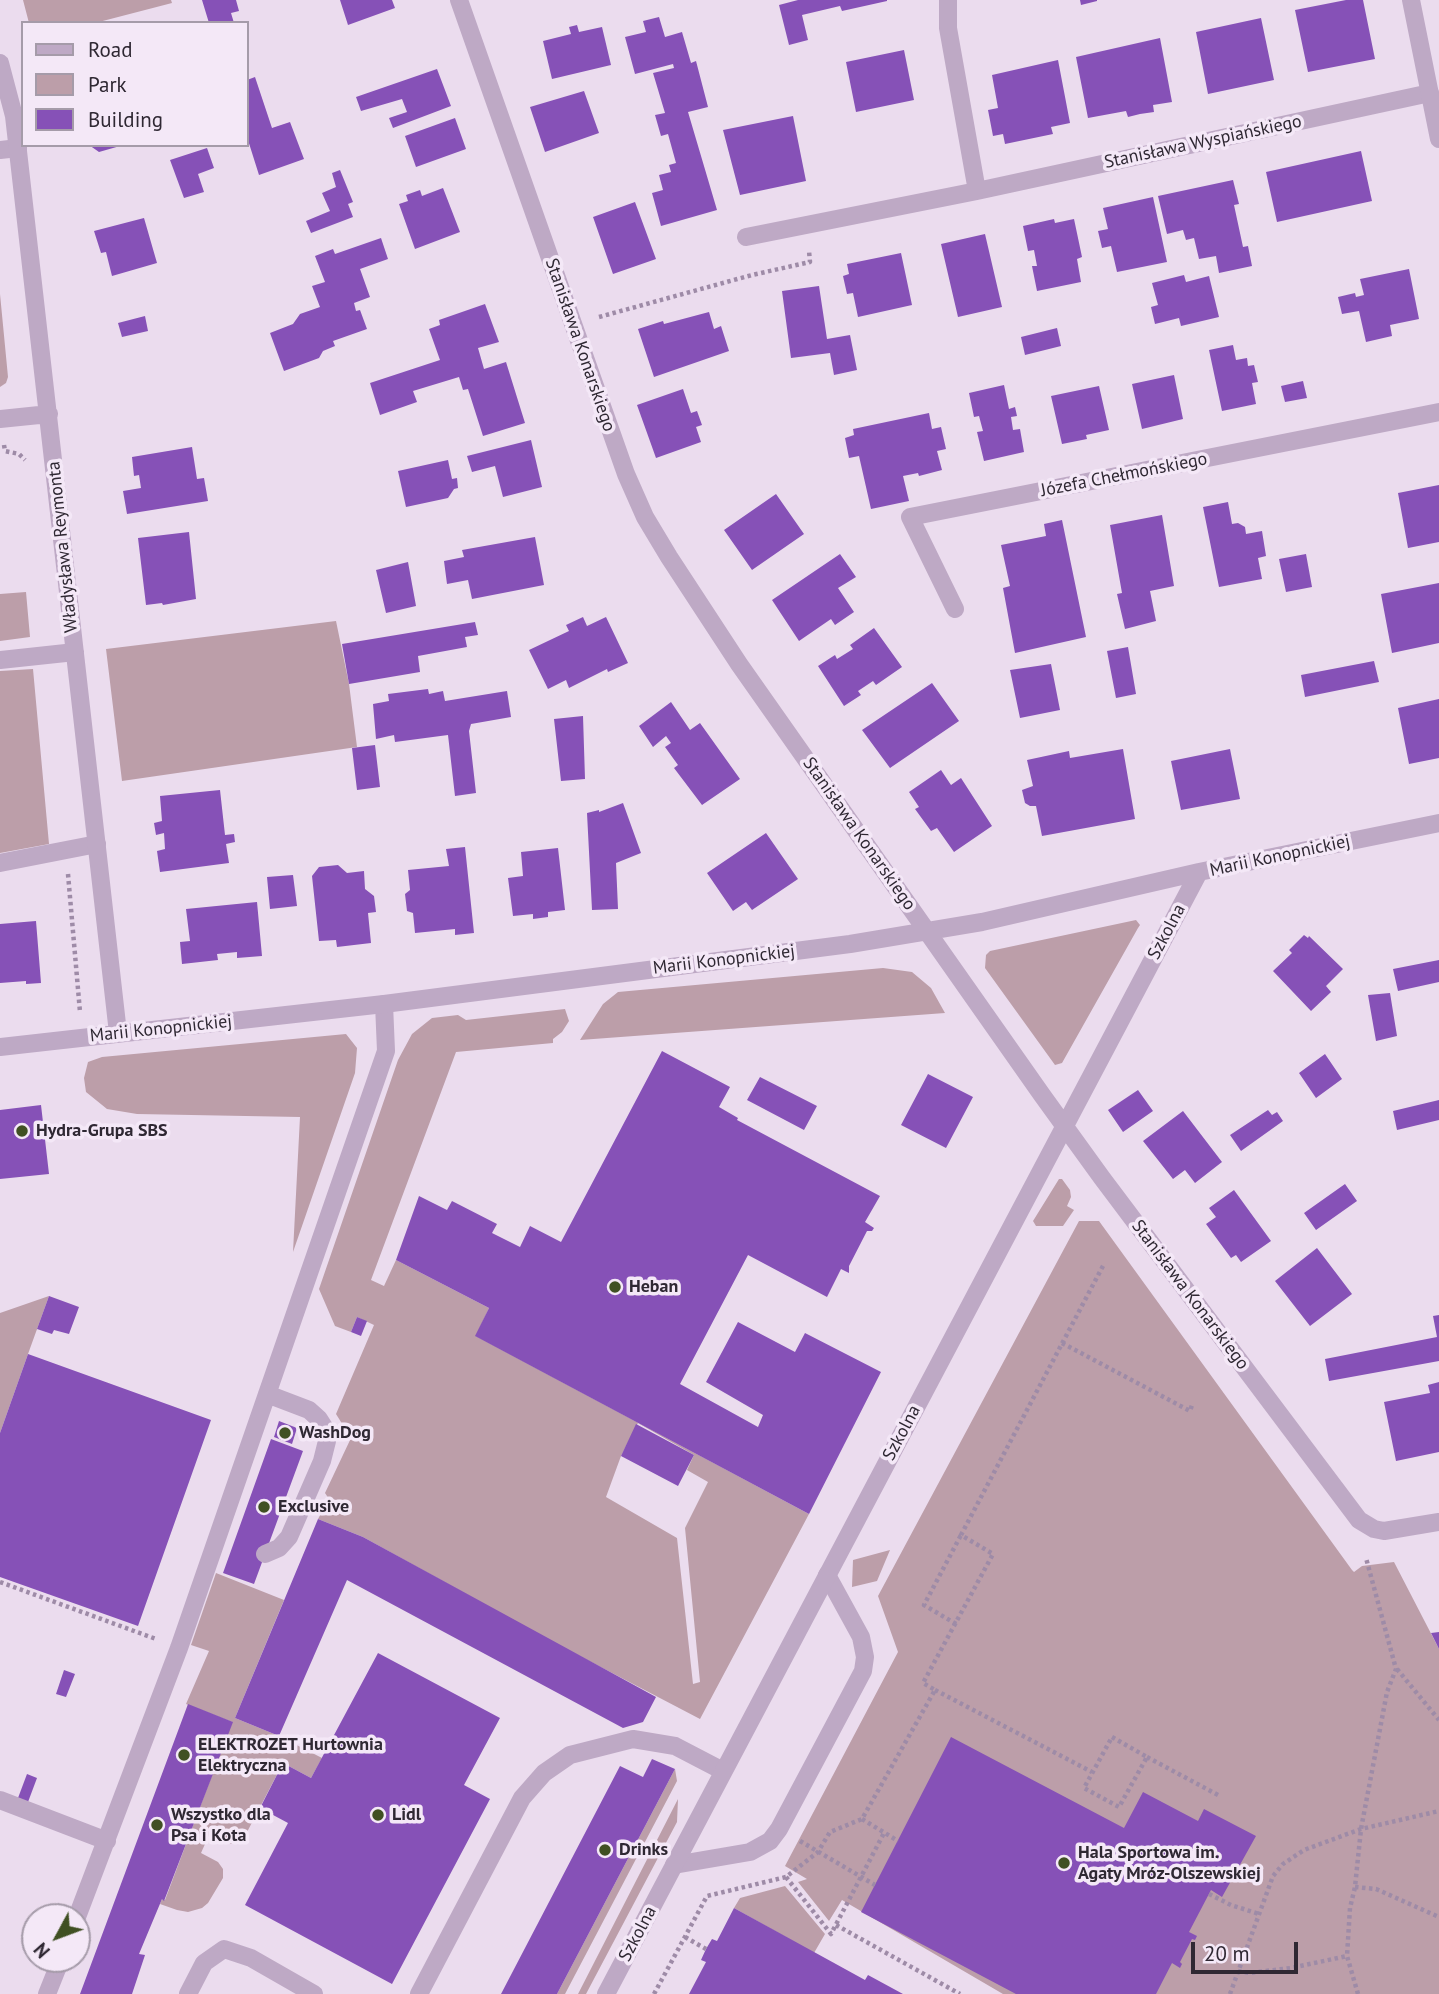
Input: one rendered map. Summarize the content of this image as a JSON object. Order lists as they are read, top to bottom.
{
  "streets": {
    "street": [
      "Stanisława Wyspiańskiego",
      "Stanisława Konarskiego",
      "Józefa Chełmońskiego",
      "Władysława Reymonta",
      "Marii Konopnickiej",
      "Szkolna"
    ]
  },
  "crossings": [
    ["Stanisława Konarskiego", "Marii Konopnickiej"],
    ["Stanisława Konarskiego", "Szkolna"],
    ["Władysława Reymonta", "Marii Konopnickiej"],
    ["Marii Konopnickiej", "Szkolna"]
  ],
  "places": [
    "Hydra-Grupa SBS",
    "Heban",
    "WashDog",
    "Exclusive",
    "ELEKTROZET Hurtownia Elektryczna",
    "Lidl",
    "Wszystko dla Psa i Kota",
    "Drinks",
    "Hala Sportowa im. Agaty Mróz-Olszewskiej"
  ],
  "legend": ["Road", "Park", "Building"],
  "scale_bar": "20 m",
  "north": "bottom left"
}
